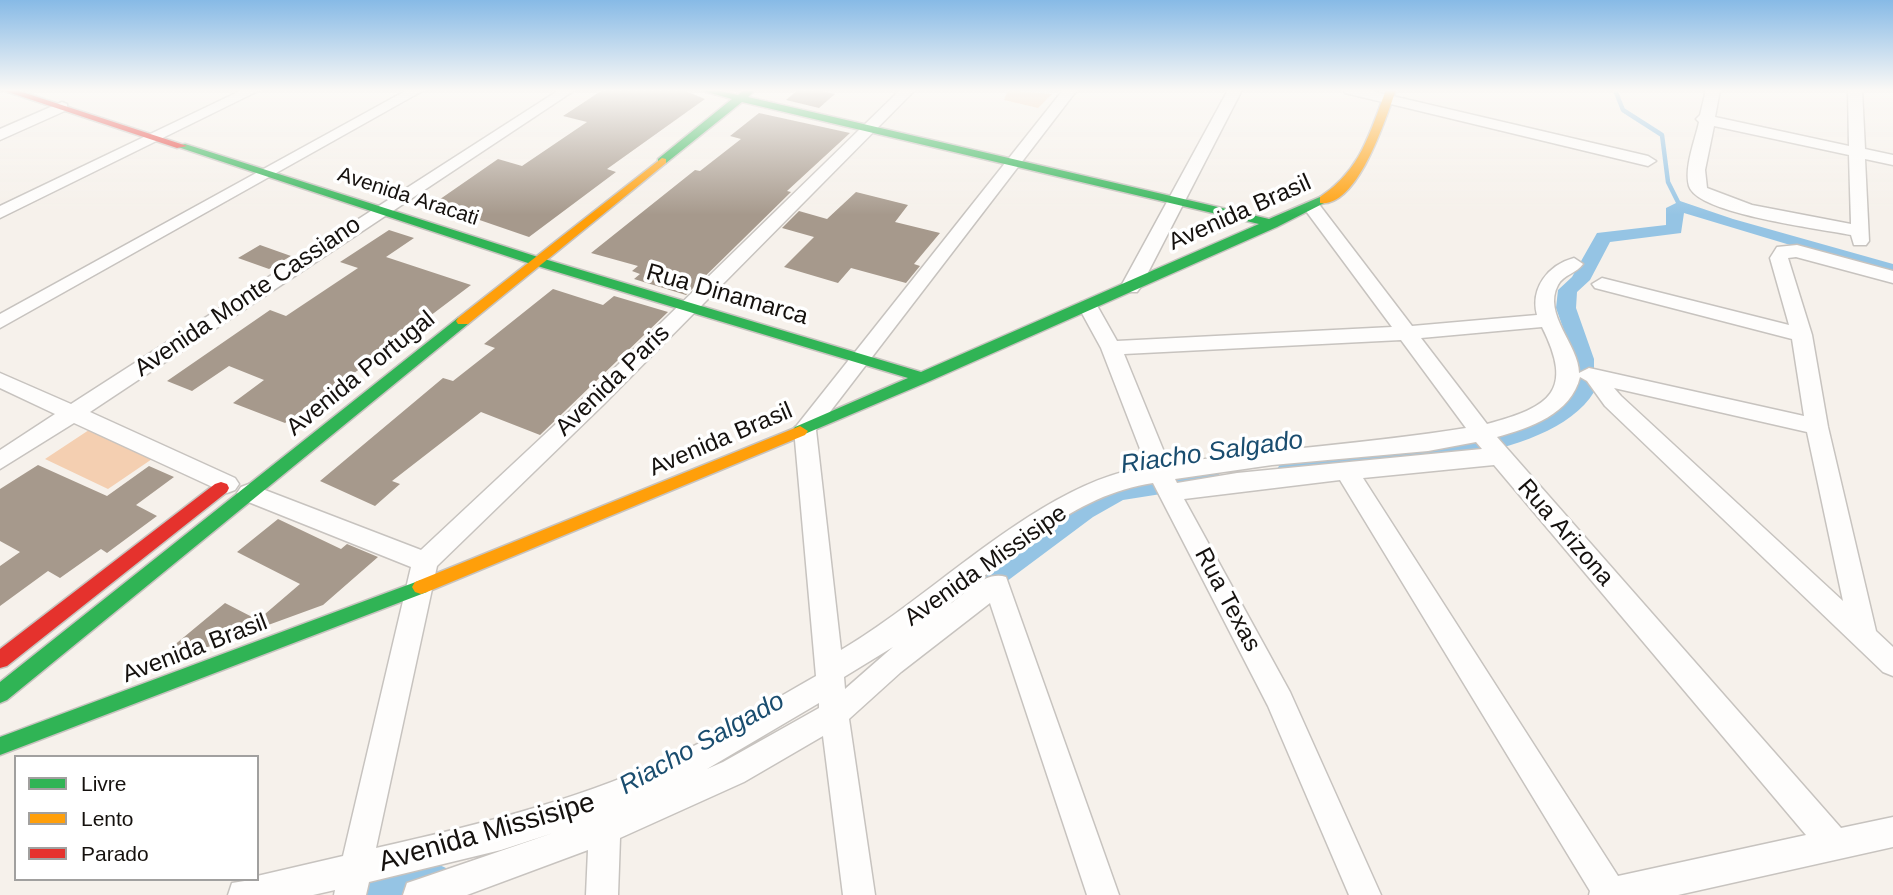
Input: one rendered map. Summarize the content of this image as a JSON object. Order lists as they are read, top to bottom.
{
  "streets": {
    "street": [
      "Avenida Aracati",
      "Avenida Brasil",
      "Rua Dinamarca",
      "Avenida Monte Cassiano",
      "Avenida Portugal",
      "Avenida Paris",
      "Rua Arizona",
      "Avenida Missisipe",
      "Rua Texas"
    ]
  },
  "crossings": [
    ["Avenida Aracati", "Rua Dinamarca"],
    ["Avenida Aracati", "Avenida Monte Cassiano"],
    ["Avenida Brasil", "Rua Dinamarca"],
    ["Avenida Brasil", "Avenida Paris"],
    ["Avenida Brasil", "Rua Arizona"],
    ["Avenida Brasil", "Rua Texas"],
    ["Rua Dinamarca", "Avenida Portugal"],
    ["Rua Dinamarca", "Avenida Paris"],
    ["Rua Arizona", "Avenida Missisipe"],
    ["Avenida Missisipe", "Rua Texas"]
  ],
  "water": ["Riacho Salgado"],
  "legend": ["Livre", "Lento", "Parado"]
}
